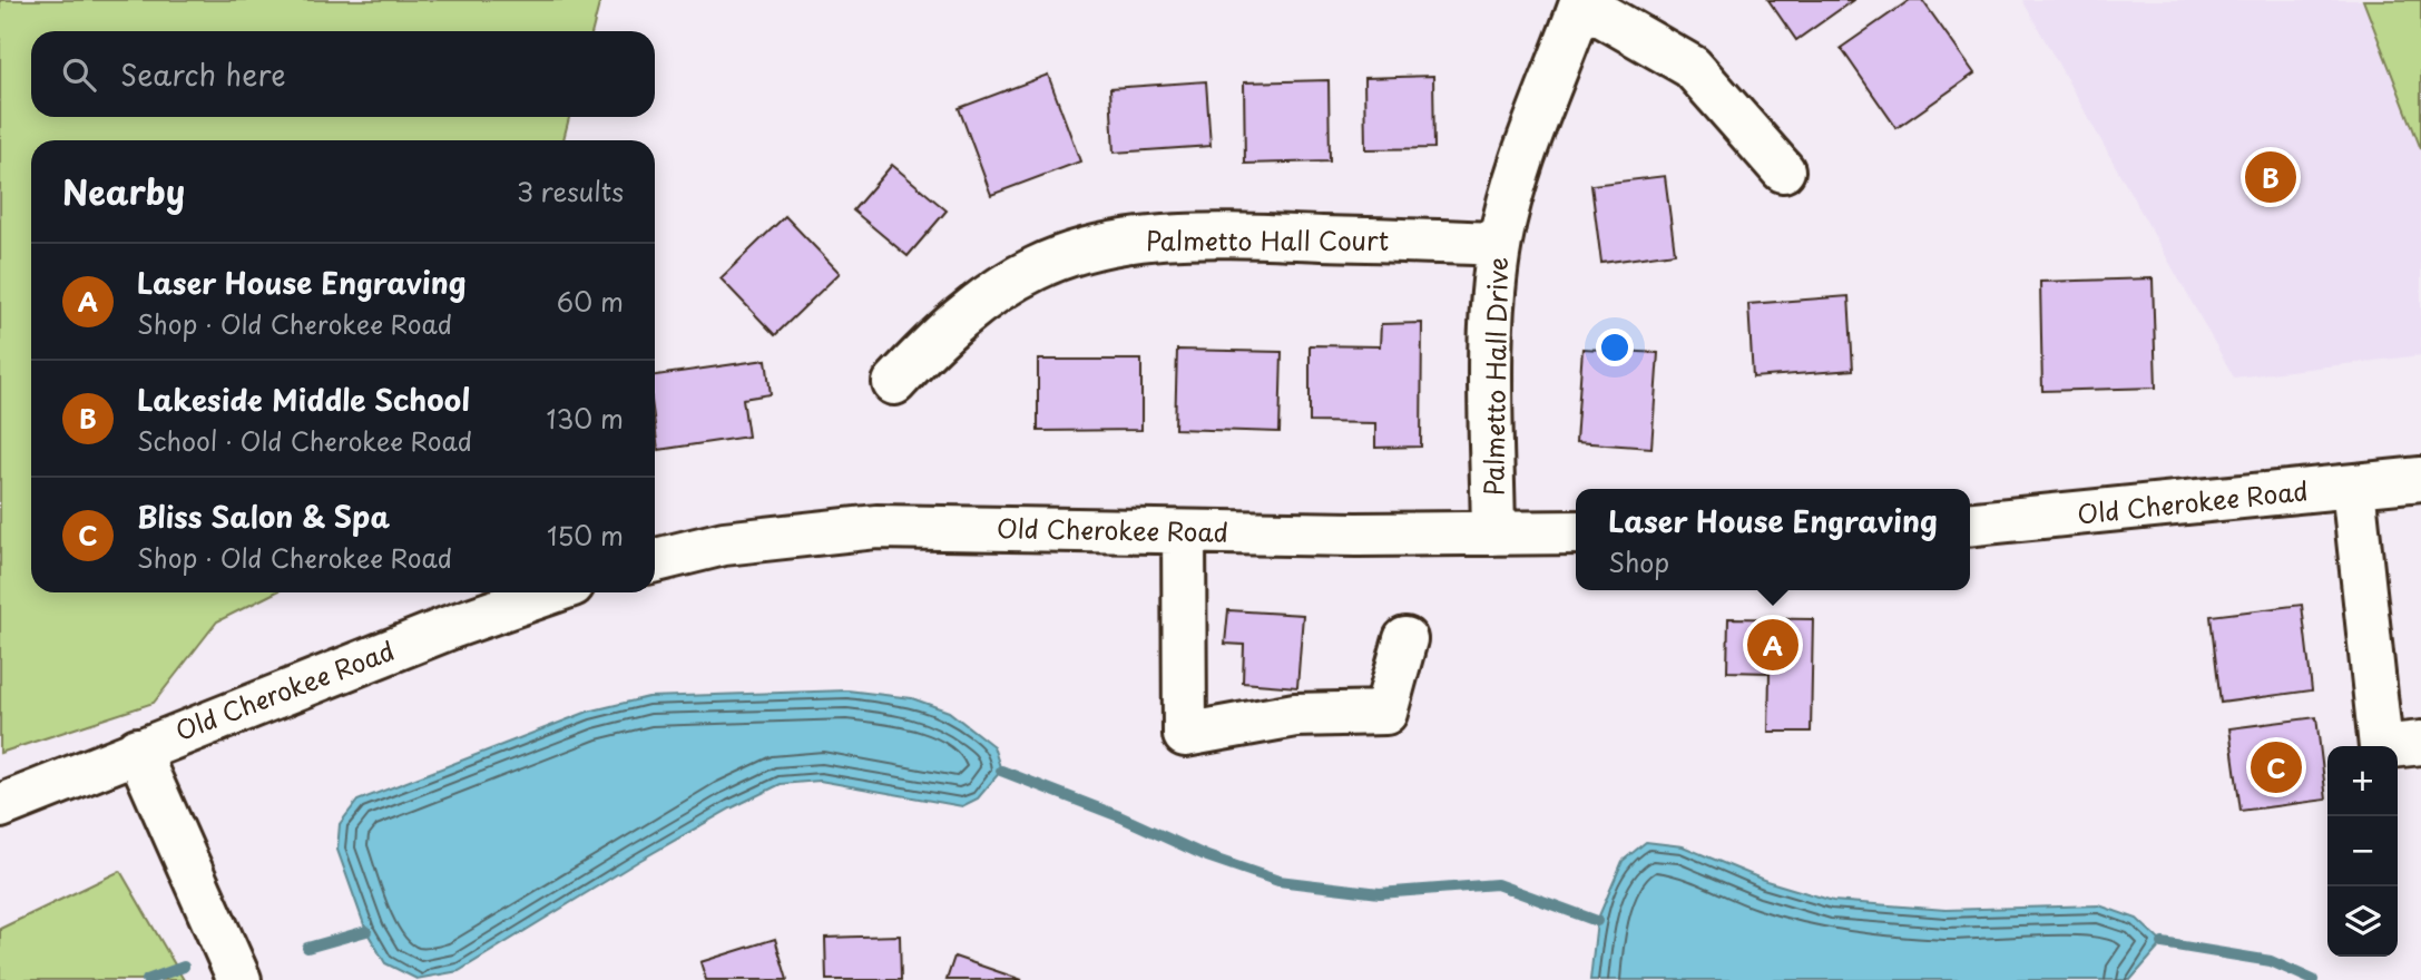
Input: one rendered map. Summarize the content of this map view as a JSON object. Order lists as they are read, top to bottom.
{
  "streets": {
    "street": ["Palmetto Hall Court", "Palmetto Hall Drive", "Old Cherokee Road"]
  },
  "crossings": [
    ["Palmetto Hall Court", "Palmetto Hall Drive"],
    ["Palmetto Hall Drive", "Old Cherokee Road"]
  ],
  "page": {
    "search": "Search here",
    "heading": ["Nearby", "3 results"],
    "pins": ["B", "A", "C"],
    "list": [
      {
        "mark": "A",
        "name": "Laser House Engraving",
        "note": "Shop · Old Cherokee Road",
        "value": "60 m"
      },
      {
        "mark": "B",
        "name": "Lakeside Middle School",
        "note": "School · Old Cherokee Road",
        "value": "130 m"
      },
      {
        "mark": "C",
        "name": "Bliss Salon & Spa",
        "note": "Shop · Old Cherokee Road",
        "value": "150 m"
      }
    ],
    "popup": ["Laser House Engraving", "Shop"],
    "map_buttons": ["+", "−"]
  }
}
